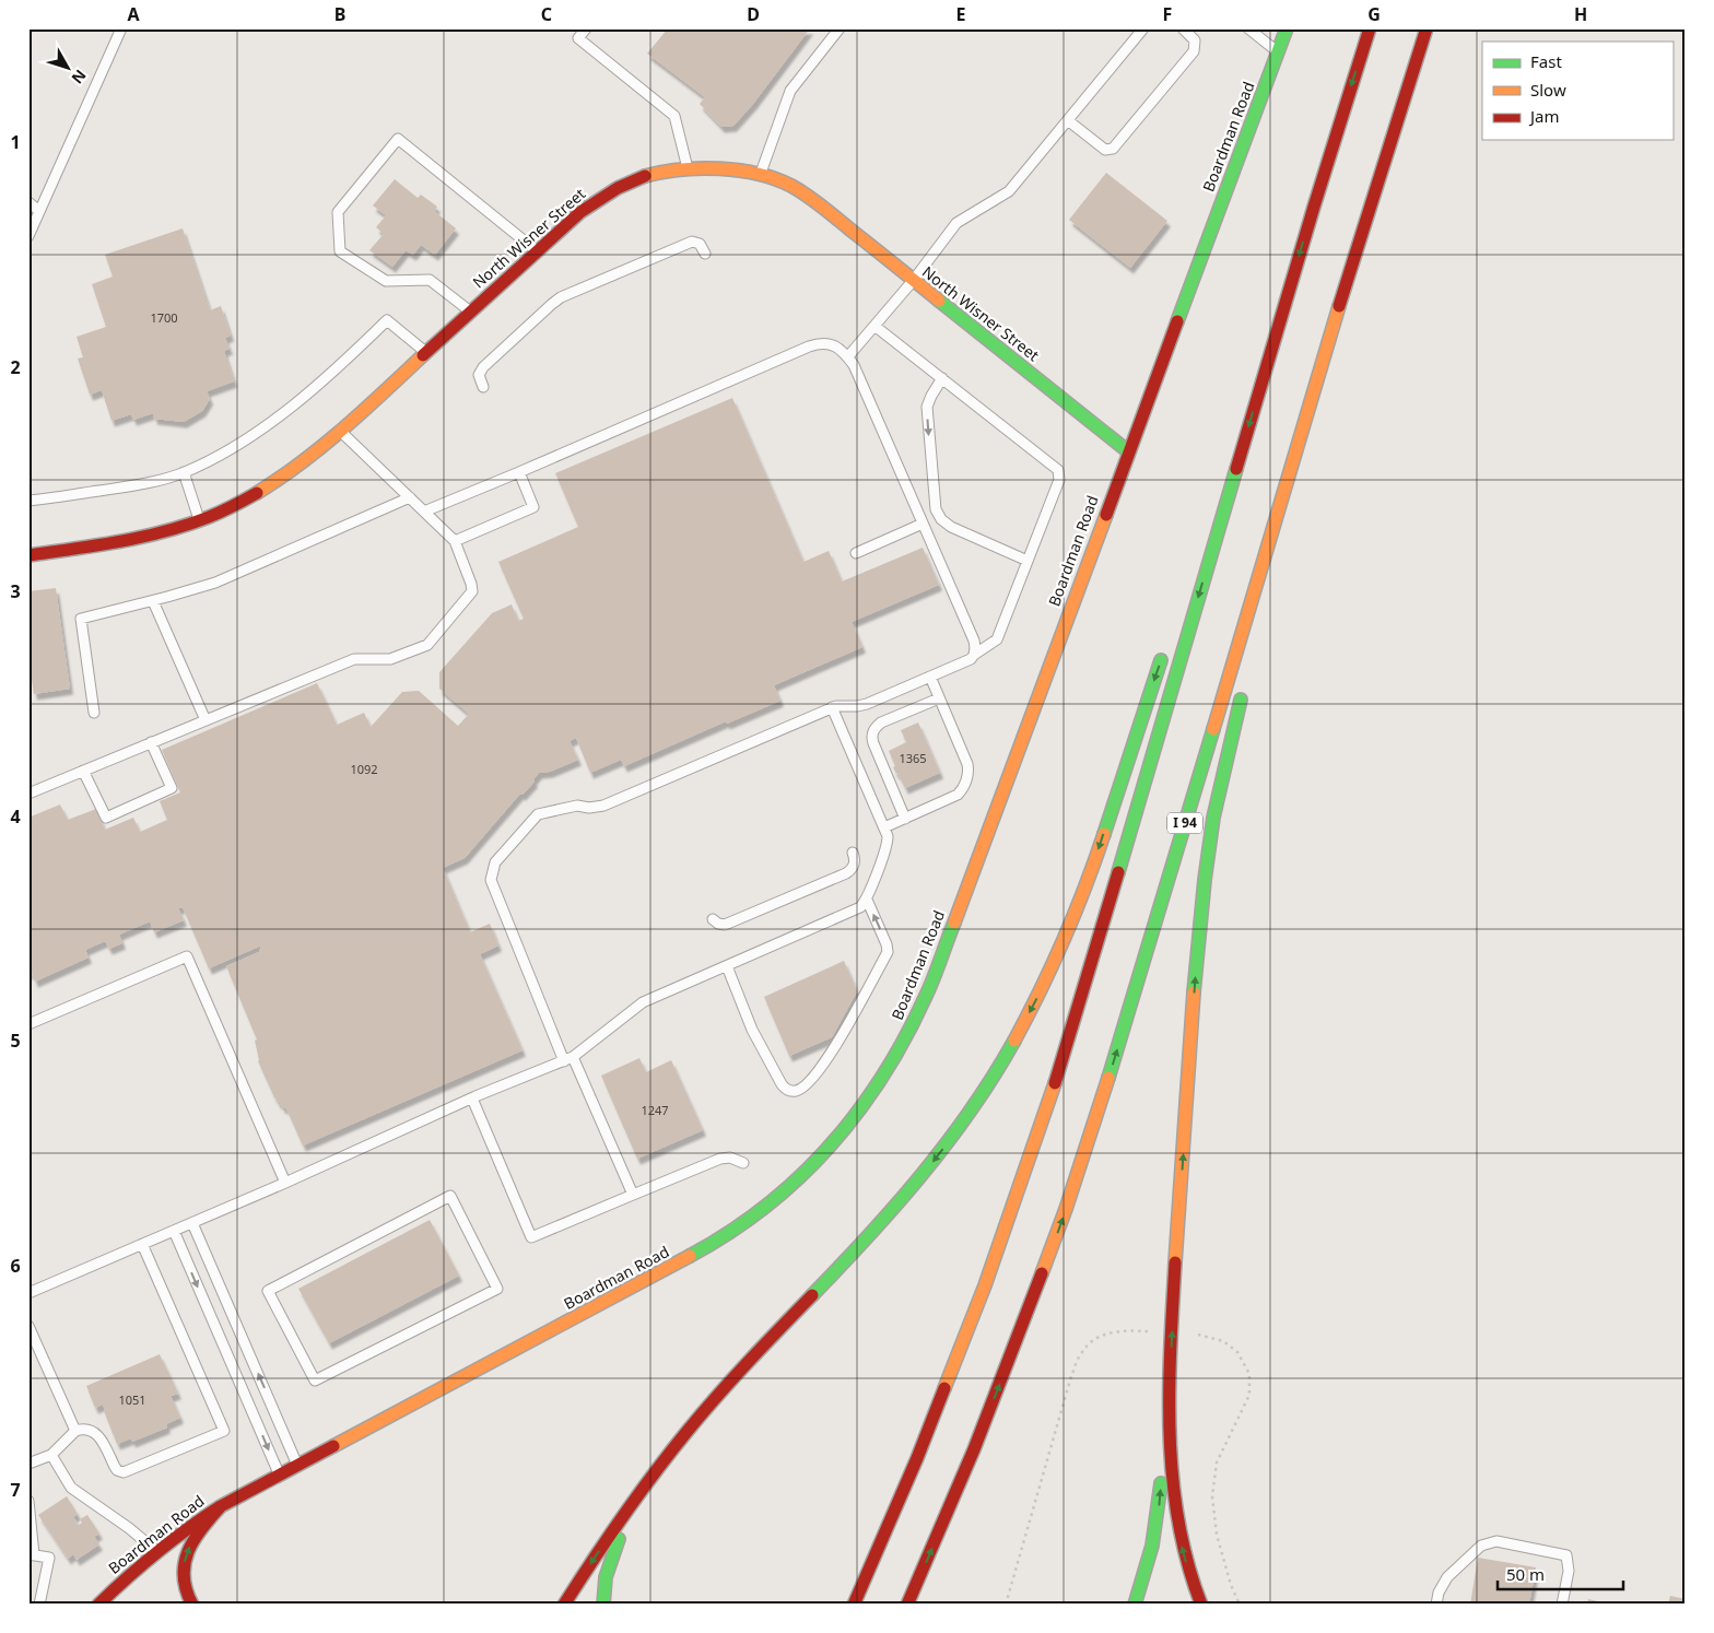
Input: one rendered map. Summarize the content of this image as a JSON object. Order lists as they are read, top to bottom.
{
  "streets": {
    "main road": ["Boardman Road", "North Wisner Street", "I 94"]
  },
  "crossings": [
    ["Boardman Road", "North Wisner Street"]
  ],
  "house_numbers": [
    "1700",
    "1365",
    "1092",
    "1247",
    "1051"
  ],
  "legend": ["Fast", "Slow", "Jam"],
  "scale_bar": "50 m",
  "north": "bottom right",
  "grid": {
    "columns": [
      "A",
      "B",
      "C",
      "D",
      "E",
      "F",
      "G",
      "H"
    ],
    "rows": [
      "1",
      "2",
      "3",
      "4",
      "5",
      "6",
      "7"
    ]
  }
}
